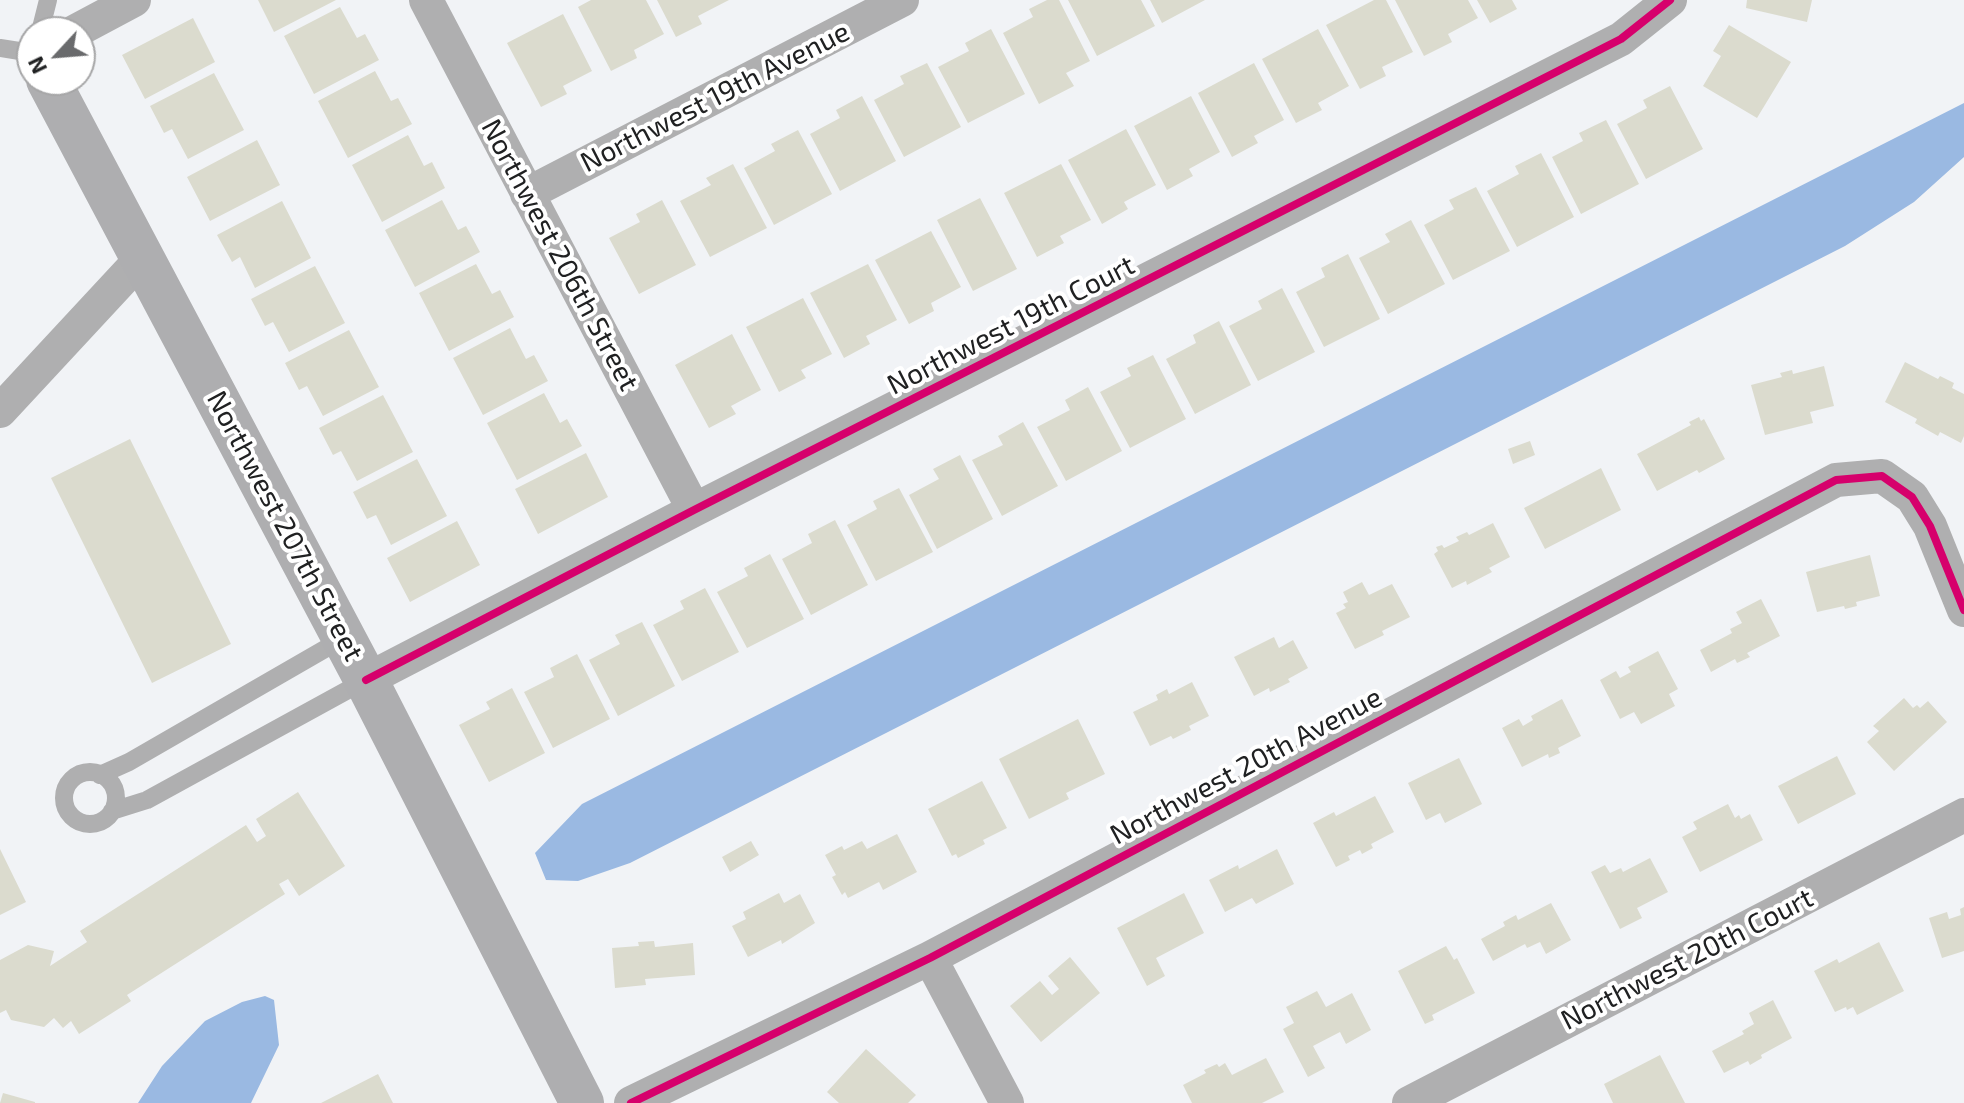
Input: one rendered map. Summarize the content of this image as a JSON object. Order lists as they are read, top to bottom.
{
  "streets": {
    "street": [
      "Northwest 19th Avenue",
      "Northwest 206th Street",
      "Northwest 19th Court",
      "Northwest 207th Street",
      "Northwest 20th Avenue",
      "Northwest 20th Court"
    ]
  },
  "crossings": [
    ["Northwest 19th Avenue", "Northwest 206th Street"],
    ["Northwest 206th Street", "Northwest 19th Court"],
    ["Northwest 19th Court", "Northwest 207th Street"]
  ],
  "north": "bottom left"
}
